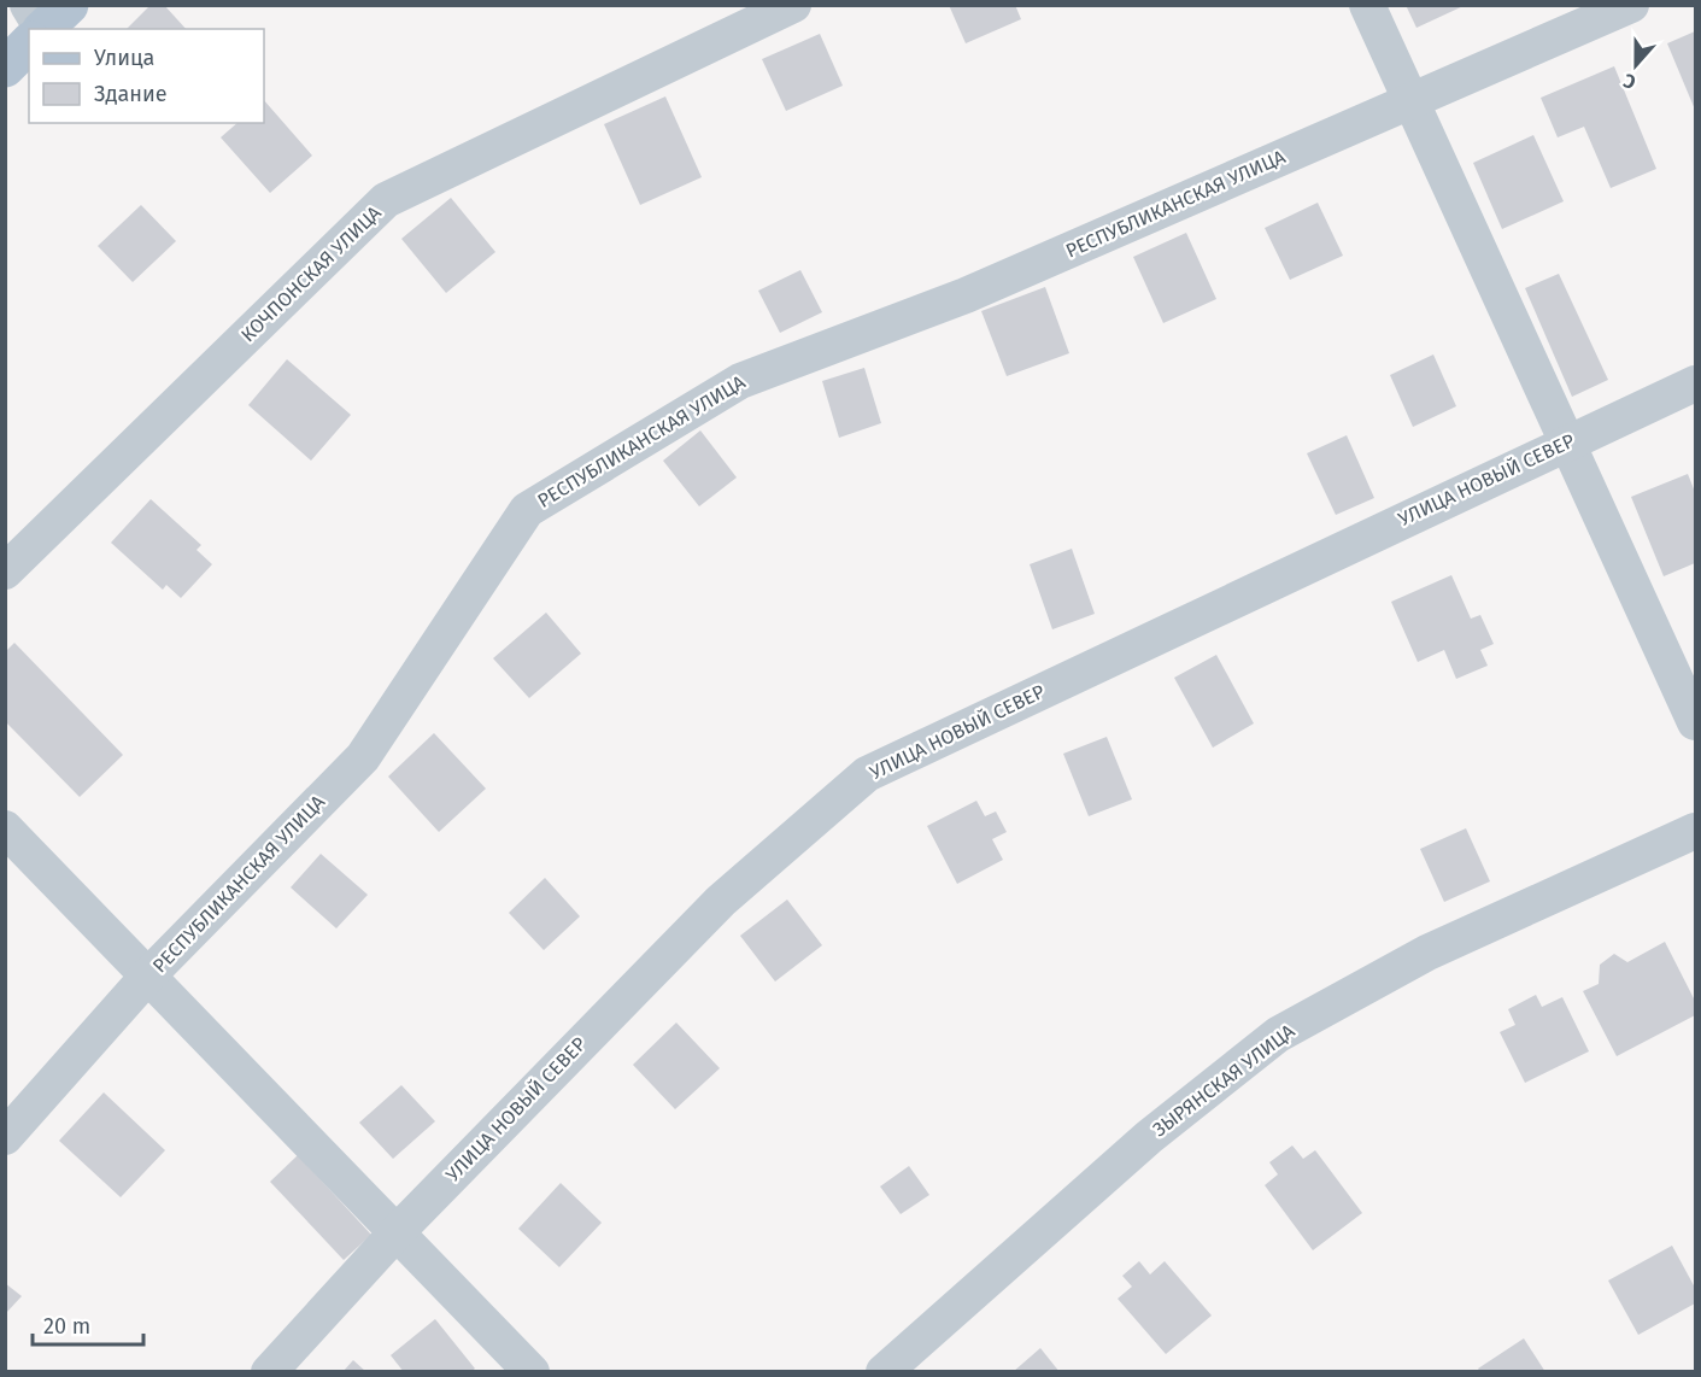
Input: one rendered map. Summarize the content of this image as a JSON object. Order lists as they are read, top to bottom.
{
  "streets": {
    "street": [
      "РЕСПУБЛИКАНСКАЯ УЛИЦА",
      "КОЧПОНСКАЯ УЛИЦА",
      "УЛИЦА НОВЫЙ СЕВЕР",
      "ЗЫРЯНСКАЯ УЛИЦА"
    ]
  },
  "legend": ["Улица", "Здание"],
  "scale_bar": "20 m",
  "north": "bottom"
}
